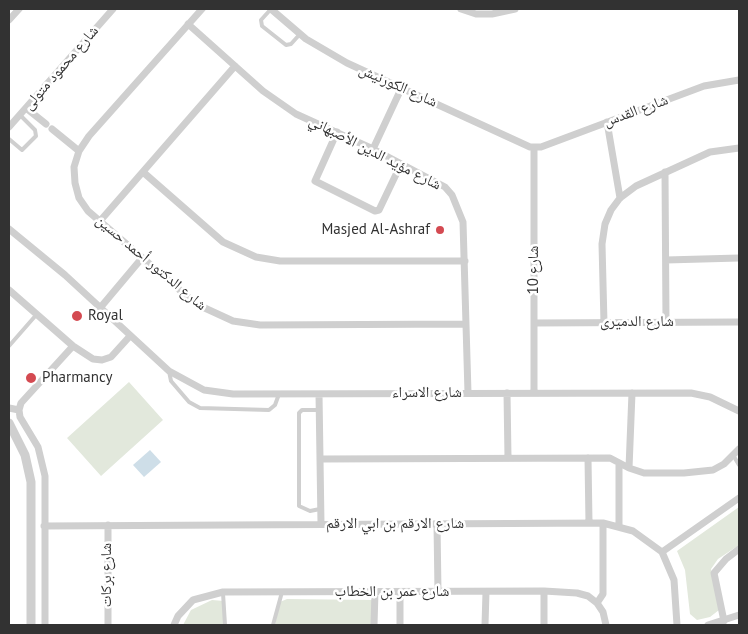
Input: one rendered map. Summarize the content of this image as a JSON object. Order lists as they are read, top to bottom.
{
  "streets": {
    "street": [
      "شارع محمود متولى",
      "شارع الكورنيش",
      "شارع القدس",
      "شارع مؤيد الدين الأصبهاني",
      "شارع الدكتور أحمد حسين",
      "شارع 10",
      "شارع الدميرى",
      "شارع الاسراء",
      "شارع الارقم بن ابي الارقم",
      "شارع بركات",
      "شارع عمر بن الخطاب"
    ]
  },
  "crossings": [
    ["شارع الكورنيش", "شارع القدس"],
    ["شارع الكورنيش", "شارع 10"],
    ["شارع القدس", "شارع 10"],
    ["شارع مؤيد الدين الأصبهاني", "شارع الدكتور أحمد حسين"],
    ["شارع مؤيد الدين الأصبهاني", "شارع الاسراء"],
    ["شارع 10", "شارع الدميرى"],
    ["شارع 10", "شارع الاسراء"],
    ["شارع الارقم بن ابي الارقم", "شارع بركات"]
  ],
  "places": ["Masjed Al-Ashraf", "Royal", "Pharmancy"]
}
